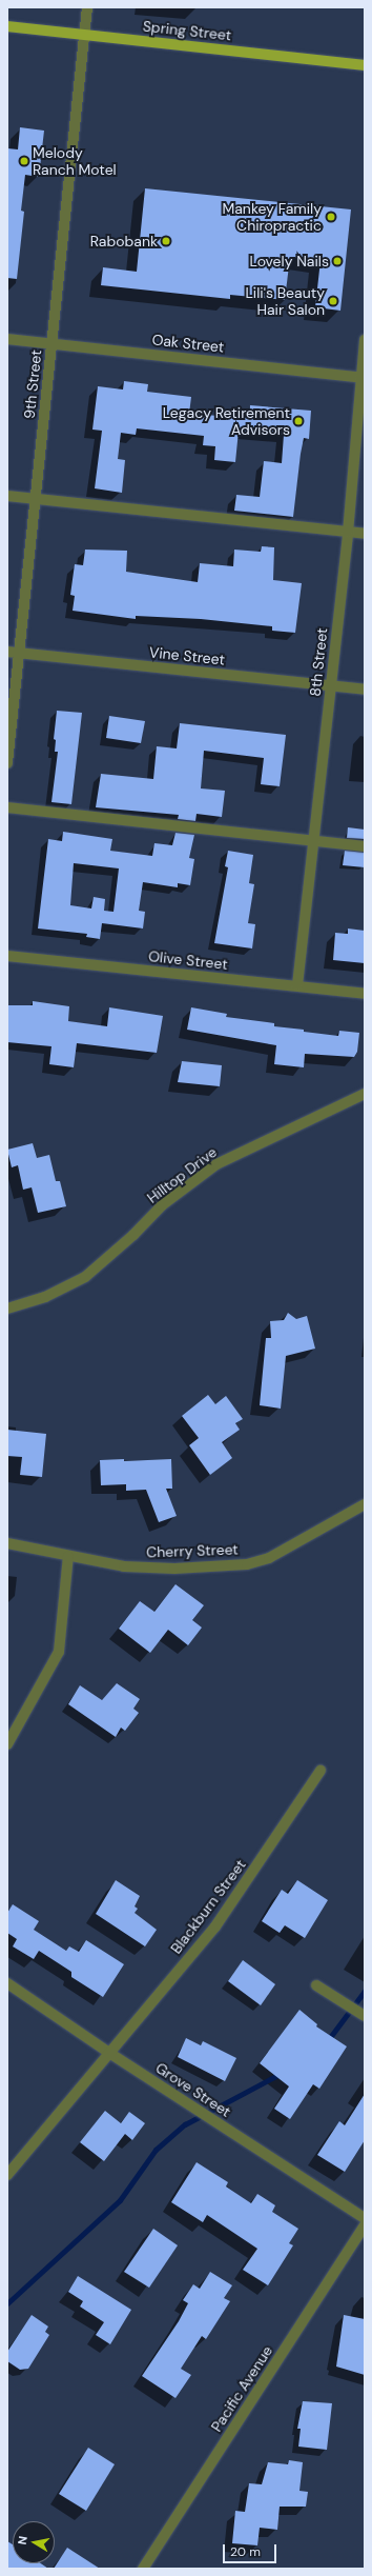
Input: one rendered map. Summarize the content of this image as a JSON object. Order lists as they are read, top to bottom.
{
  "streets": {
    "main road": ["Spring Street"],
    "street": [
      "Oak Street",
      "9th Street",
      "Vine Street",
      "8th Street",
      "Olive Street",
      "Hilltop Drive",
      "Cherry Street",
      "Blackburn Street",
      "Grove Street",
      "Pacific Avenue"
    ]
  },
  "crossings": [
    ["Spring Street", "9th Street"],
    ["Oak Street", "9th Street"],
    ["Oak Street", "8th Street"],
    ["9th Street", "Vine Street"],
    ["Vine Street", "8th Street"],
    ["8th Street", "Olive Street"],
    ["Blackburn Street", "Grove Street"]
  ],
  "places": [
    "Melody Ranch Motel",
    "Mankey Family Chiropractic",
    "Rabobank",
    "Lovely Nails",
    "Lili's Beauty Hair Salon",
    "Legacy Retirement Advisors"
  ],
  "scale_bar": "20 m",
  "north": "left"
}
